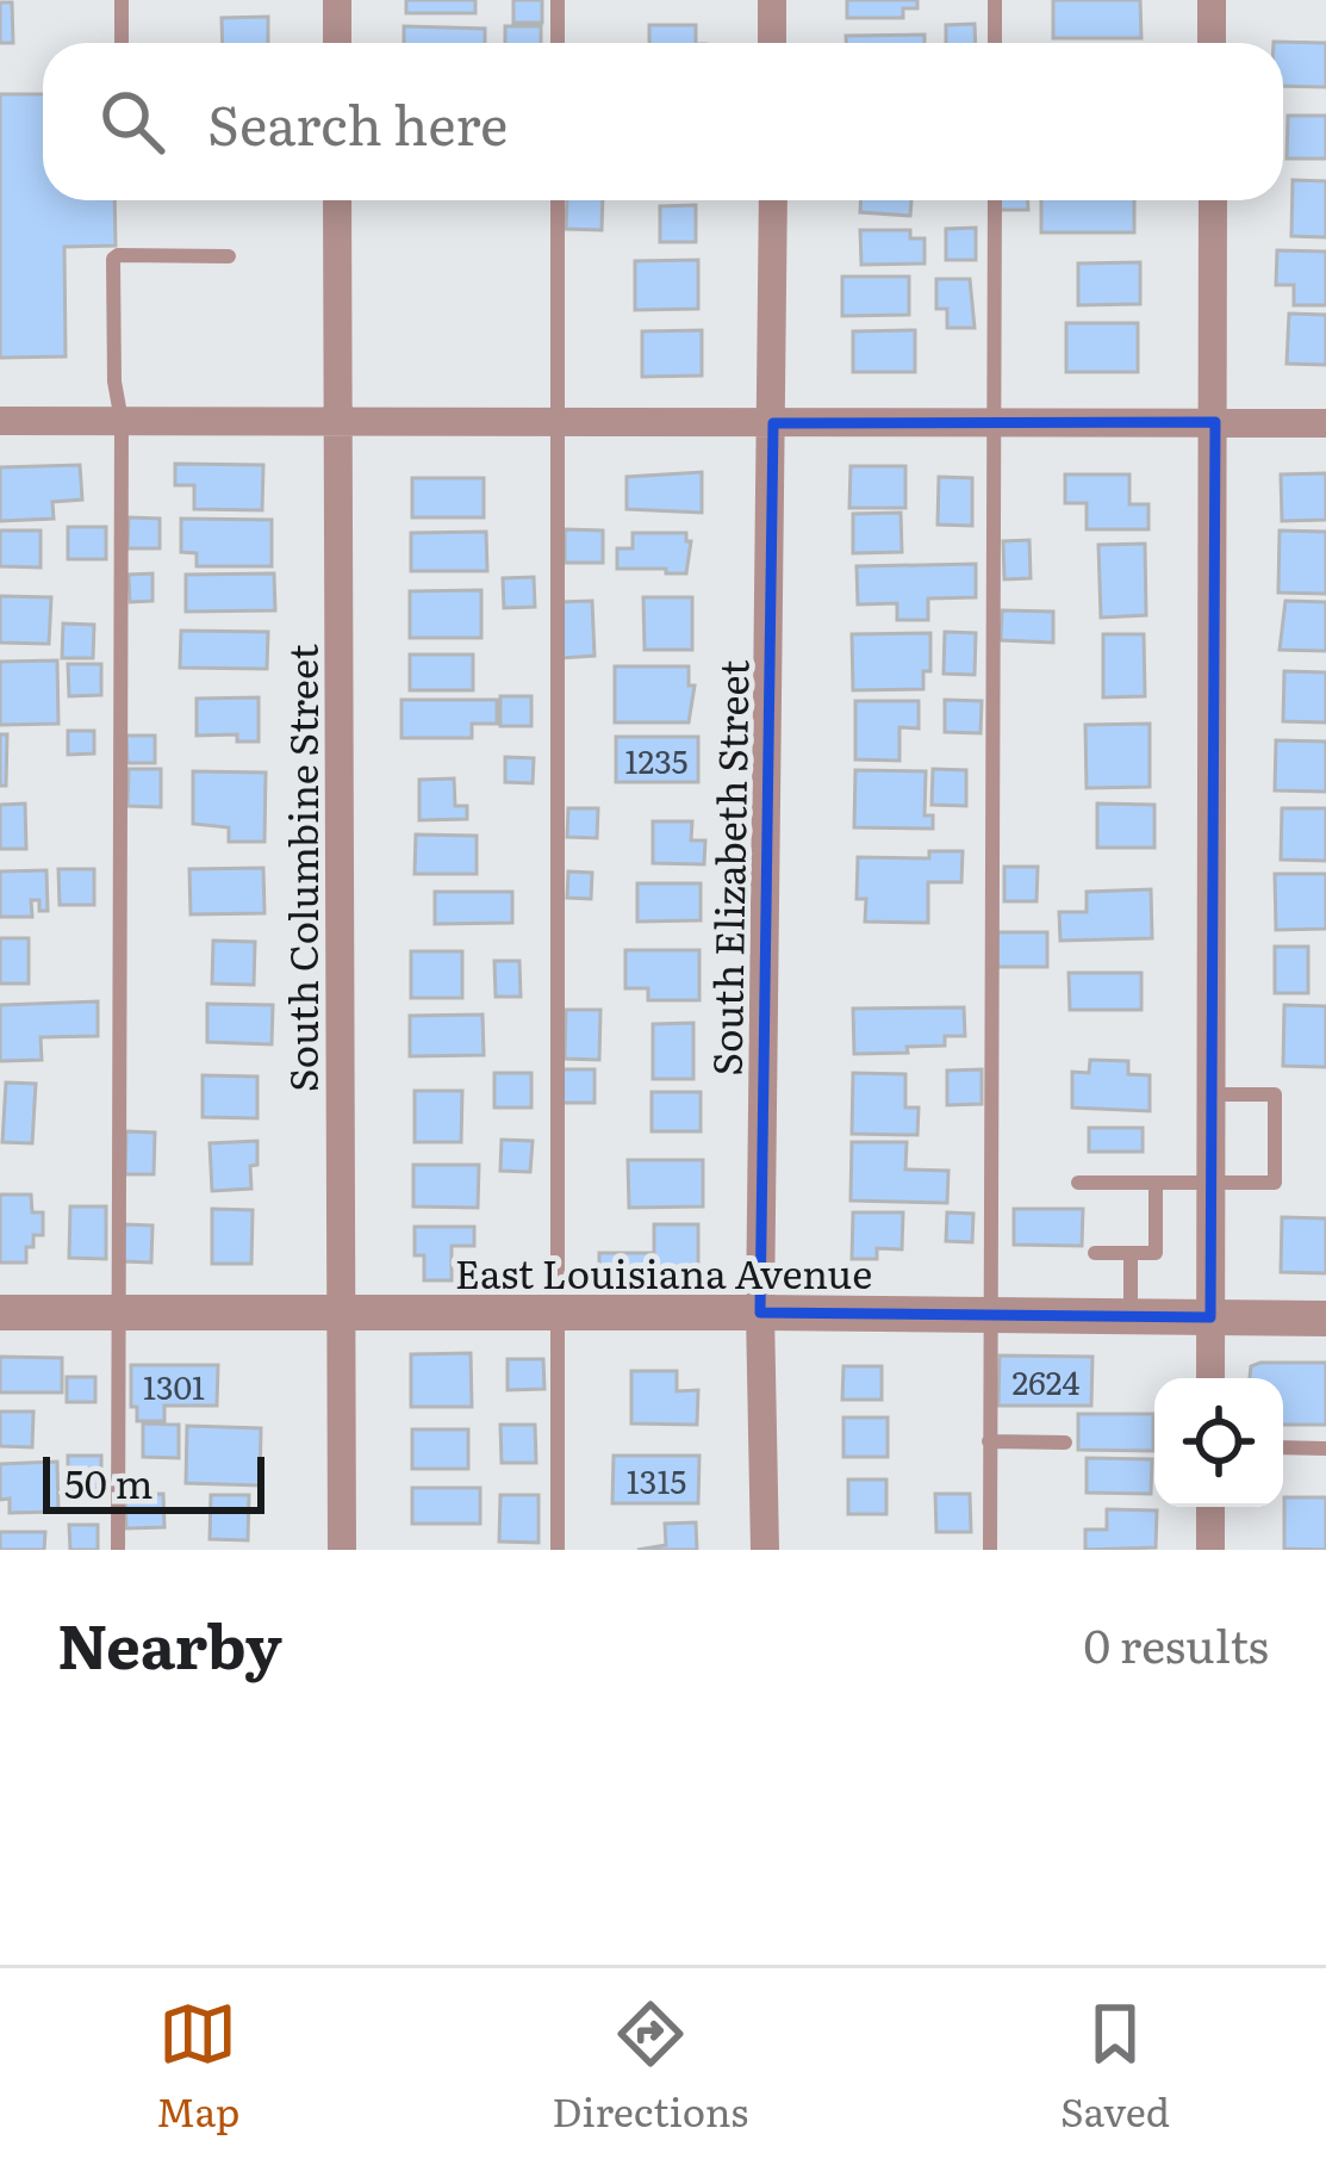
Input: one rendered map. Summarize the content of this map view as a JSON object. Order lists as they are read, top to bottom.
{
  "streets": {
    "street": ["South Columbine Street", "South Elizabeth Street", "East Louisiana Avenue"]
  },
  "crossings": [
    ["South Columbine Street", "East Louisiana Avenue"],
    ["South Elizabeth Street", "East Louisiana Avenue"]
  ],
  "house_numbers": [
    "1235",
    "2624",
    "1301",
    "1315"
  ],
  "scale_bar": "50 m",
  "page": {
    "search": "Search here",
    "scale": "50 m",
    "heading": ["Nearby", "0 results"],
    "nav": ["Map", "Directions", "Saved"]
  }
}
